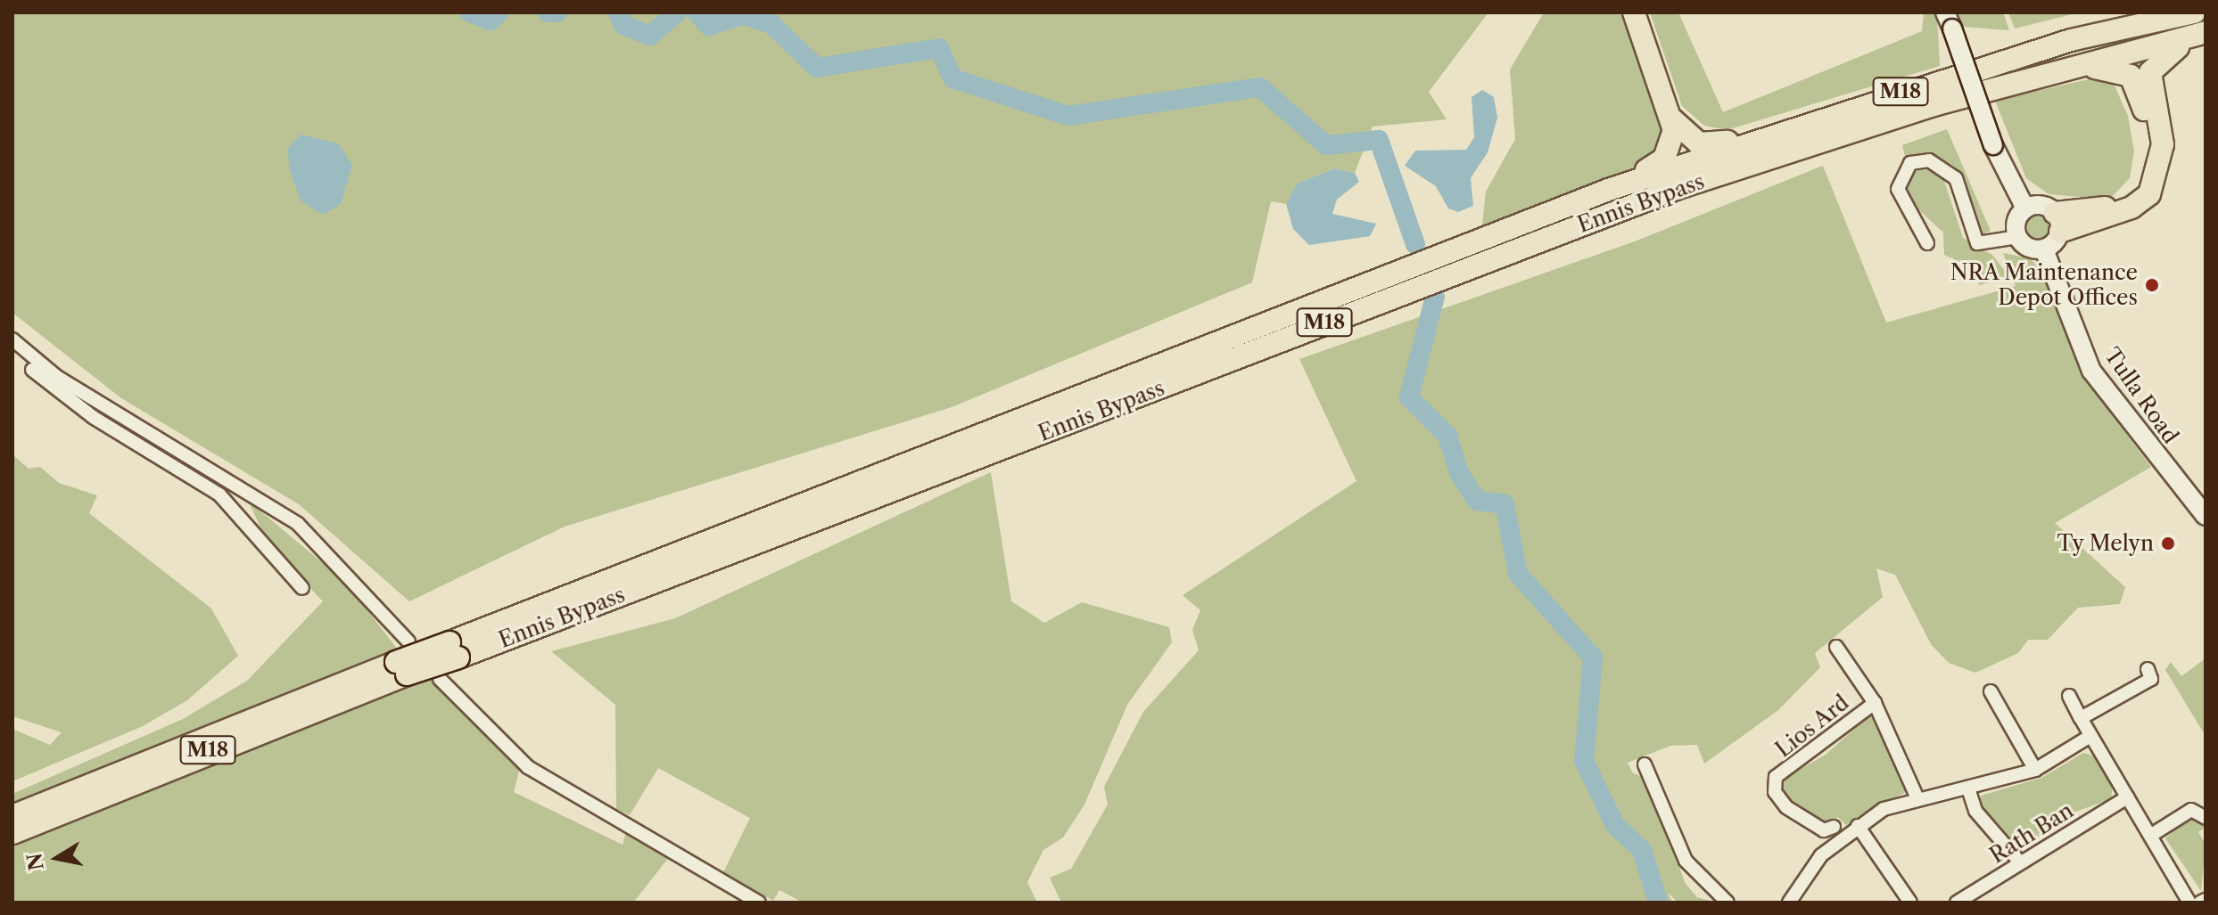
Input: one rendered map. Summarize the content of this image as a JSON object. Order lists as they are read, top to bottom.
{
  "streets": {
    "highway": ["M18", "Ennis Bypass"],
    "main road": ["Tulla Road"],
    "street": ["Lios Ard", "Rath Ban"]
  },
  "places": ["NRA Maintenance Depot Offices", "Ty Melyn"],
  "north": "left"
}
